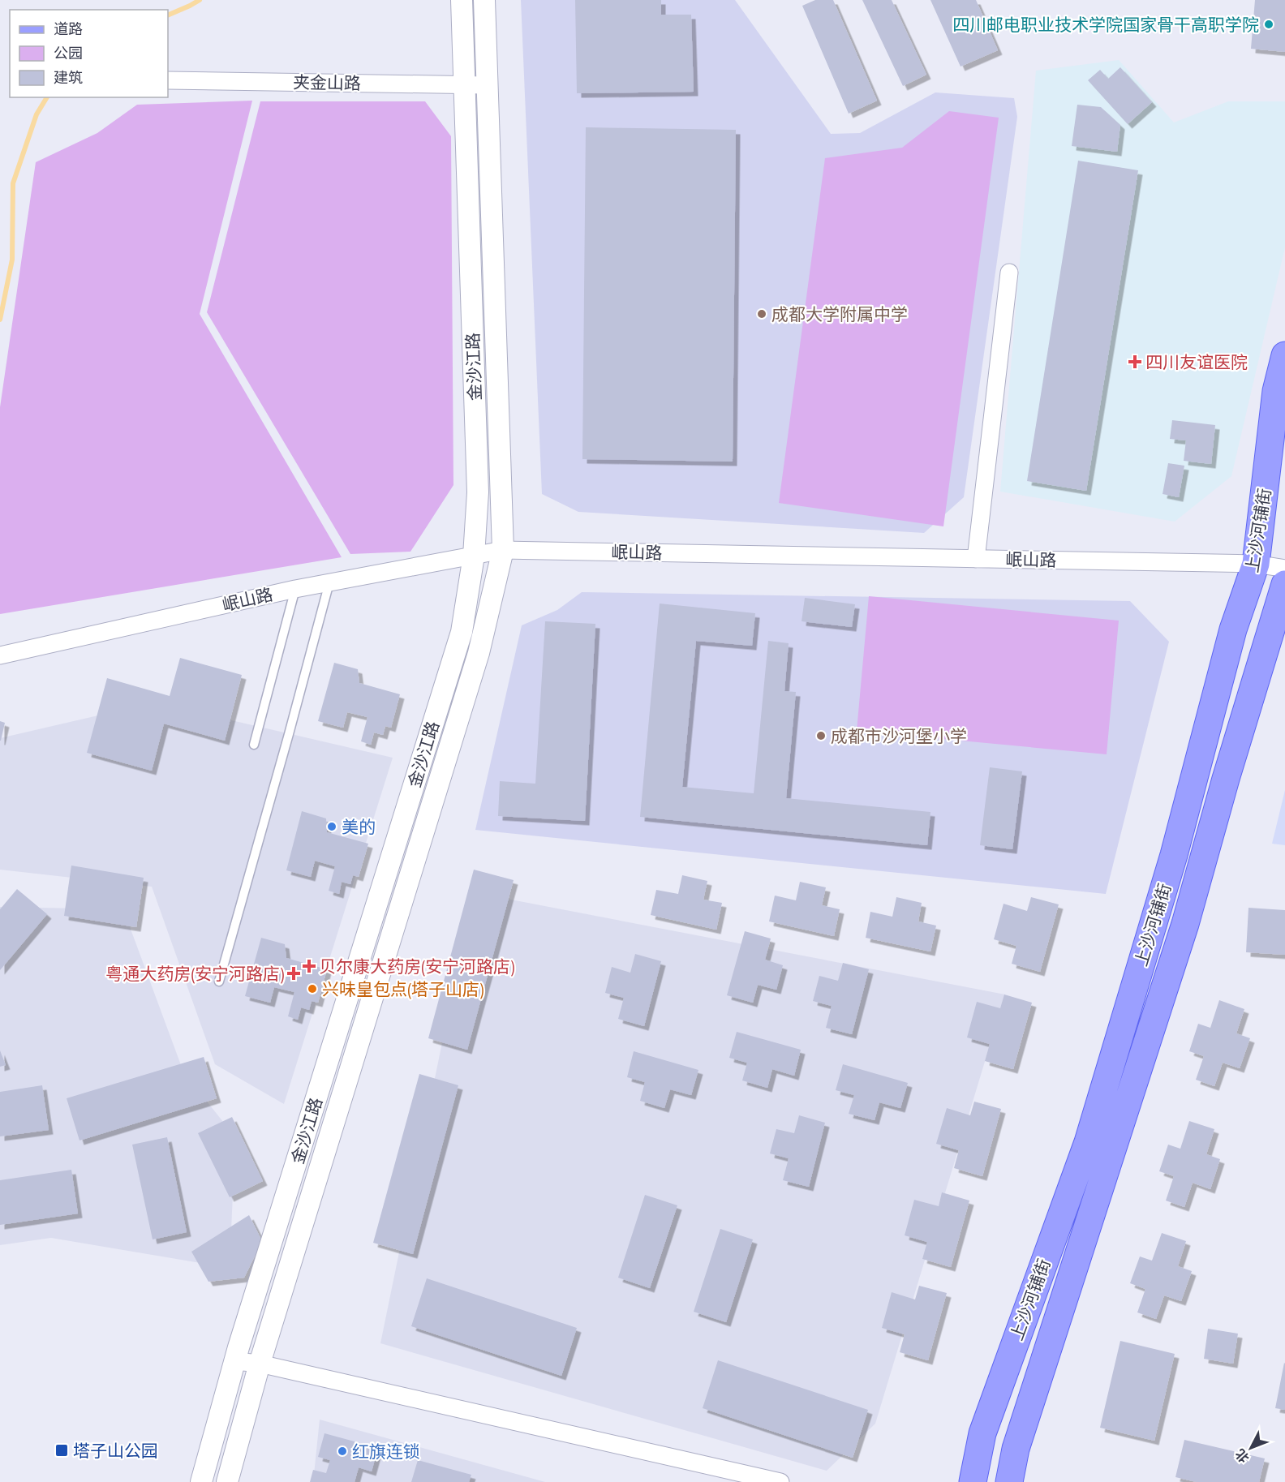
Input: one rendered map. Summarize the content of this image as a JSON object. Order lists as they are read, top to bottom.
{
  "streets": {
    "main road": ["上沙河铺街"],
    "street": ["夹金山路", "金沙江路", "岷山路"]
  },
  "crossings": [
    ["夹金山路", "金沙江路"],
    ["金沙江路", "岷山路"],
    ["上沙河铺街", "岷山路"]
  ],
  "places": {
    "other": [
      "四川邮电职业技术学院国家骨干高职学院",
      "成都大学附属中学",
      "成都市沙河堡小学",
      "美的",
      "兴味皇包点(塔子山店)",
      "红旗连锁"
    ],
    "health": ["四川友谊医院", "贝尔康大药房(安宁河路店)", "粤通大药房(安宁河路店)"],
    "transit": ["塔子山公园"]
  },
  "legend": ["道路", "公园", "建筑"],
  "north": "bottom left"
}
